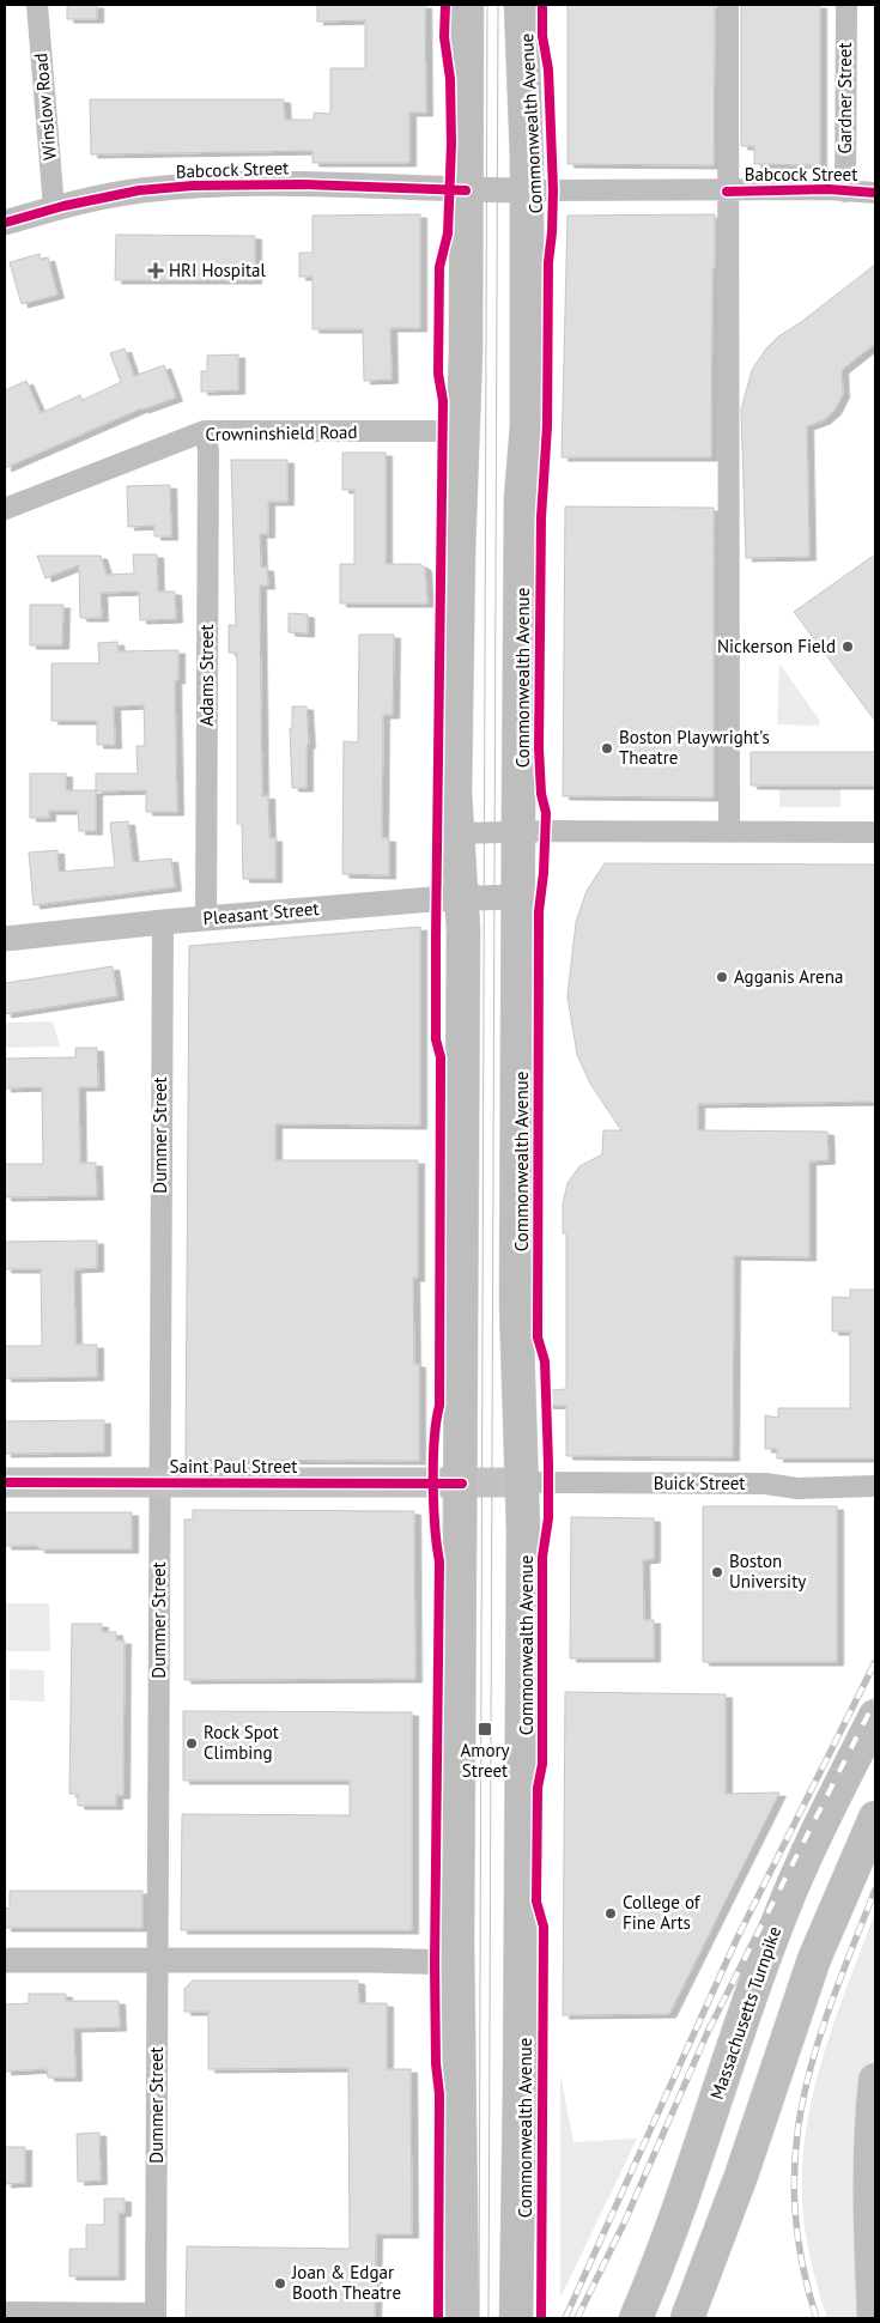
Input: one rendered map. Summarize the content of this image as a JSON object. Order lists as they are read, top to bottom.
{
  "streets": {
    "main road": ["Commonwealth Avenue", "Saint Paul Street", "Massachusetts Turnpike"],
    "street": [
      "Gardner Street",
      "Winslow Road",
      "Babcock Street",
      "Crowninshield Road",
      "Adams Street",
      "Pleasant Street",
      "Dummer Street",
      "Buick Street"
    ]
  },
  "crossings": [
    ["Gardner Street", "Babcock Street"],
    ["Winslow Road", "Babcock Street"],
    ["Commonwealth Avenue", "Babcock Street"],
    ["Commonwealth Avenue", "Pleasant Street"],
    ["Commonwealth Avenue", "Saint Paul Street"],
    ["Commonwealth Avenue", "Buick Street"],
    ["Crowninshield Road", "Adams Street"],
    ["Adams Street", "Pleasant Street"],
    ["Pleasant Street", "Dummer Street"],
    ["Dummer Street", "Saint Paul Street"],
    ["Saint Paul Street", "Buick Street"]
  ],
  "places": {
    "health": ["HRI Hospital"],
    "other": [
      "Nickerson Field",
      "Boston Playwright's Theatre",
      "Agganis Arena",
      "Boston University",
      "Rock Spot Climbing",
      "College of Fine Arts",
      "Joan & Edgar Booth Theatre"
    ],
    "transit": ["Amory Street"]
  }
}
